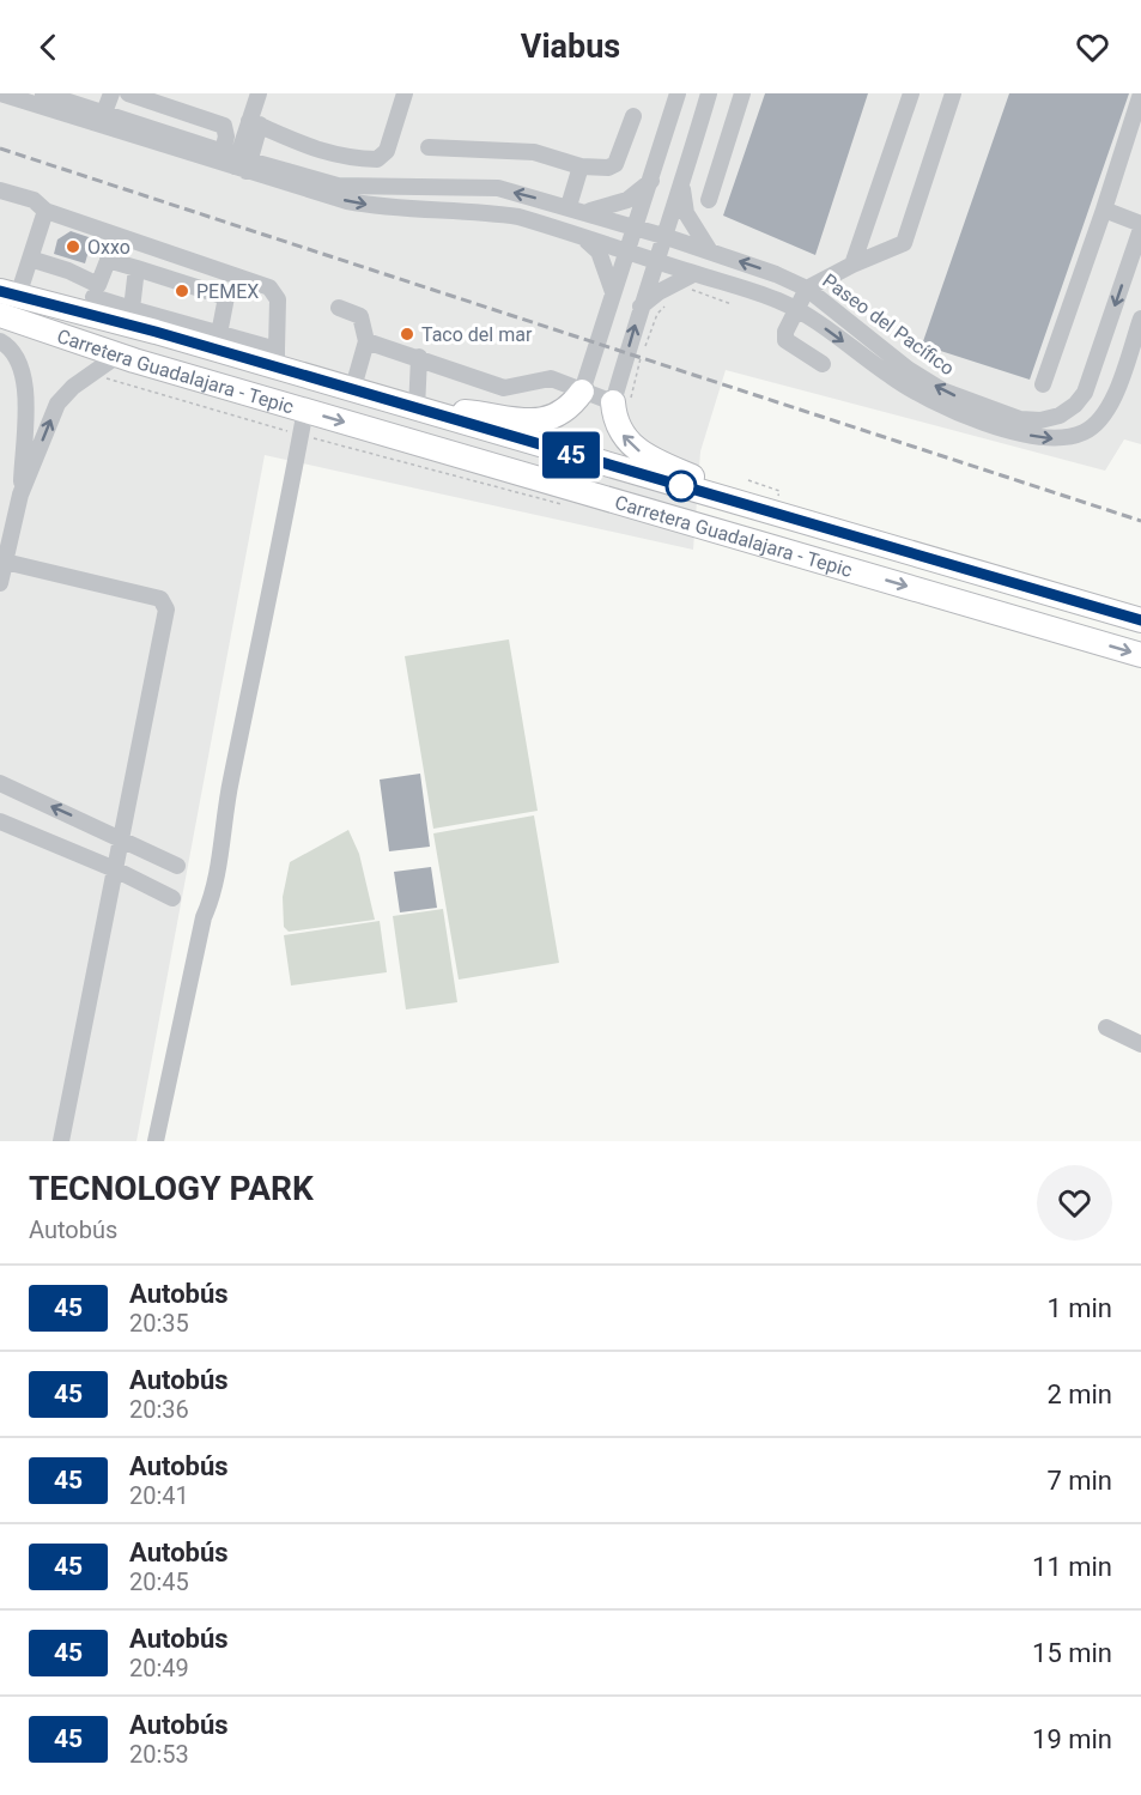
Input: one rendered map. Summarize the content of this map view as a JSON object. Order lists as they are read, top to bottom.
{
  "streets": {
    "highway": ["Carretera Guadalajara - Tepic"],
    "street": ["Paseo del Pacífico"]
  },
  "places": ["Oxxo", "PEMEX", "Taco del mar"],
  "lines": ["bus line 45"],
  "page": {
    "header": "Viabus",
    "on_map": "45",
    "heading": ["TECNOLOGY PARK", "Autobús"],
    "list": [
      {
        "mark": "45",
        "name": "Autobús",
        "note": "20:35",
        "value": "1 min"
      },
      {
        "mark": "45",
        "name": "Autobús",
        "note": "20:36",
        "value": "2 min"
      },
      {
        "mark": "45",
        "name": "Autobús",
        "note": "20:41",
        "value": "7 min"
      },
      {
        "mark": "45",
        "name": "Autobús",
        "note": "20:45",
        "value": "11 min"
      },
      {
        "mark": "45",
        "name": "Autobús",
        "note": "20:49",
        "value": "15 min"
      },
      {
        "mark": "45",
        "name": "Autobús",
        "note": "20:53",
        "value": "19 min"
      }
    ]
  }
}
